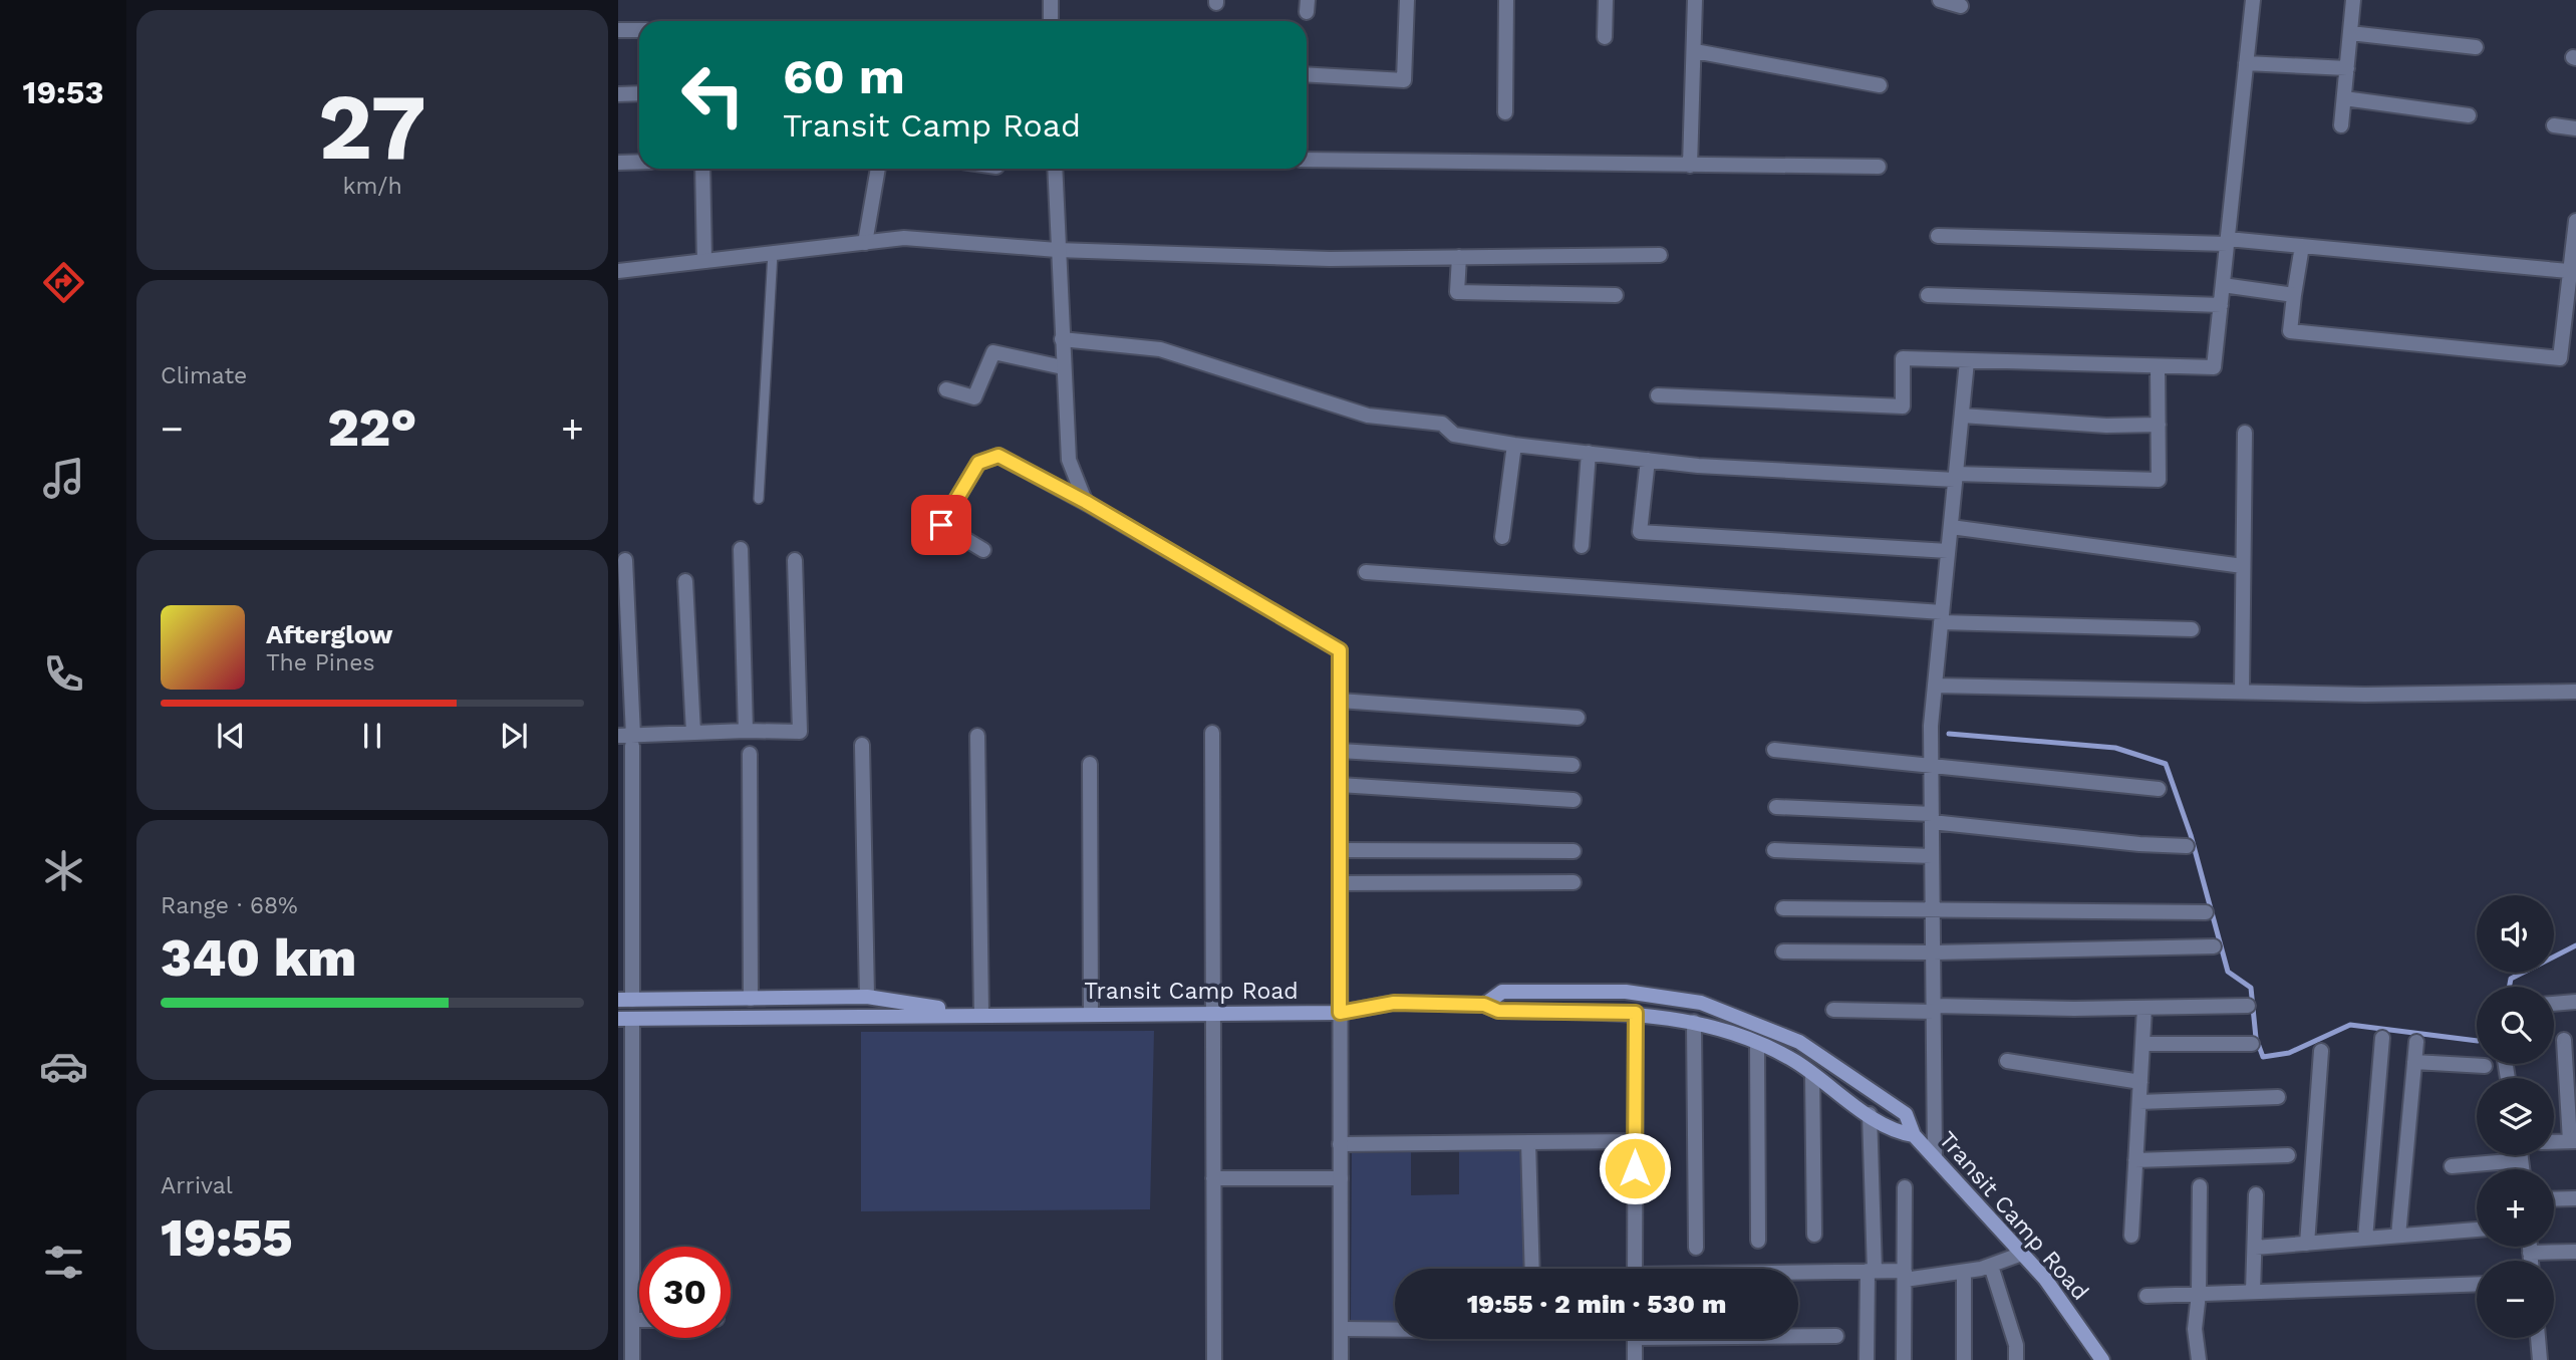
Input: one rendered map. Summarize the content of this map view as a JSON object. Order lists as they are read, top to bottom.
{
  "streets": {
    "main road": ["Transit Camp Road"]
  },
  "page": {
    "tabs": "19:53",
    "tile": [
      ["27", "km/h"],
      "Climate",
      ["Range · 68%", "340 km"],
      ["Arrival", "19:55"]
    ],
    "turn": ["60 m", "Transit Camp Road"],
    "heat": ["−", "22°", "+"],
    "song": ["Afterglow", "The Pines"],
    "map_buttons": ["+", "−"],
    "limit": "30",
    "trip": "19:55 · 2 min · 530 m"
  }
}
